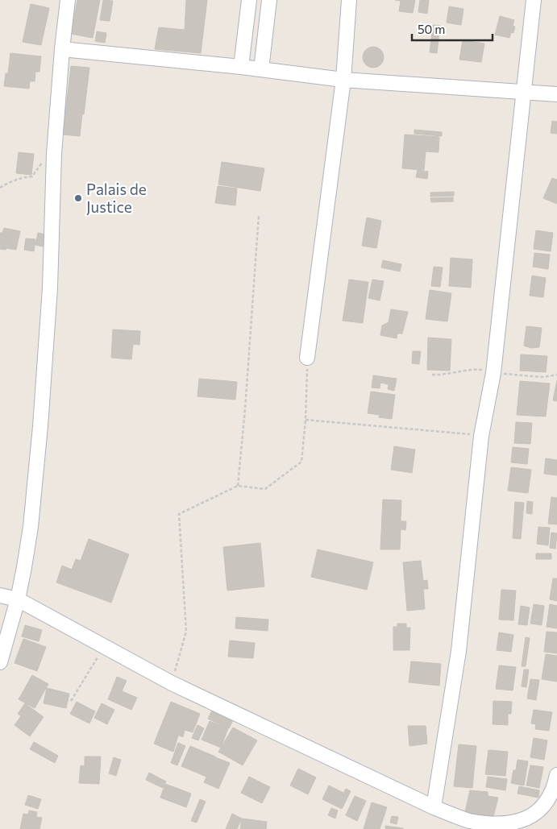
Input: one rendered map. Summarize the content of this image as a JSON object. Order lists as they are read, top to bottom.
{
  "places": ["Palais de Justice"],
  "scale_bar": "50 m"
}
